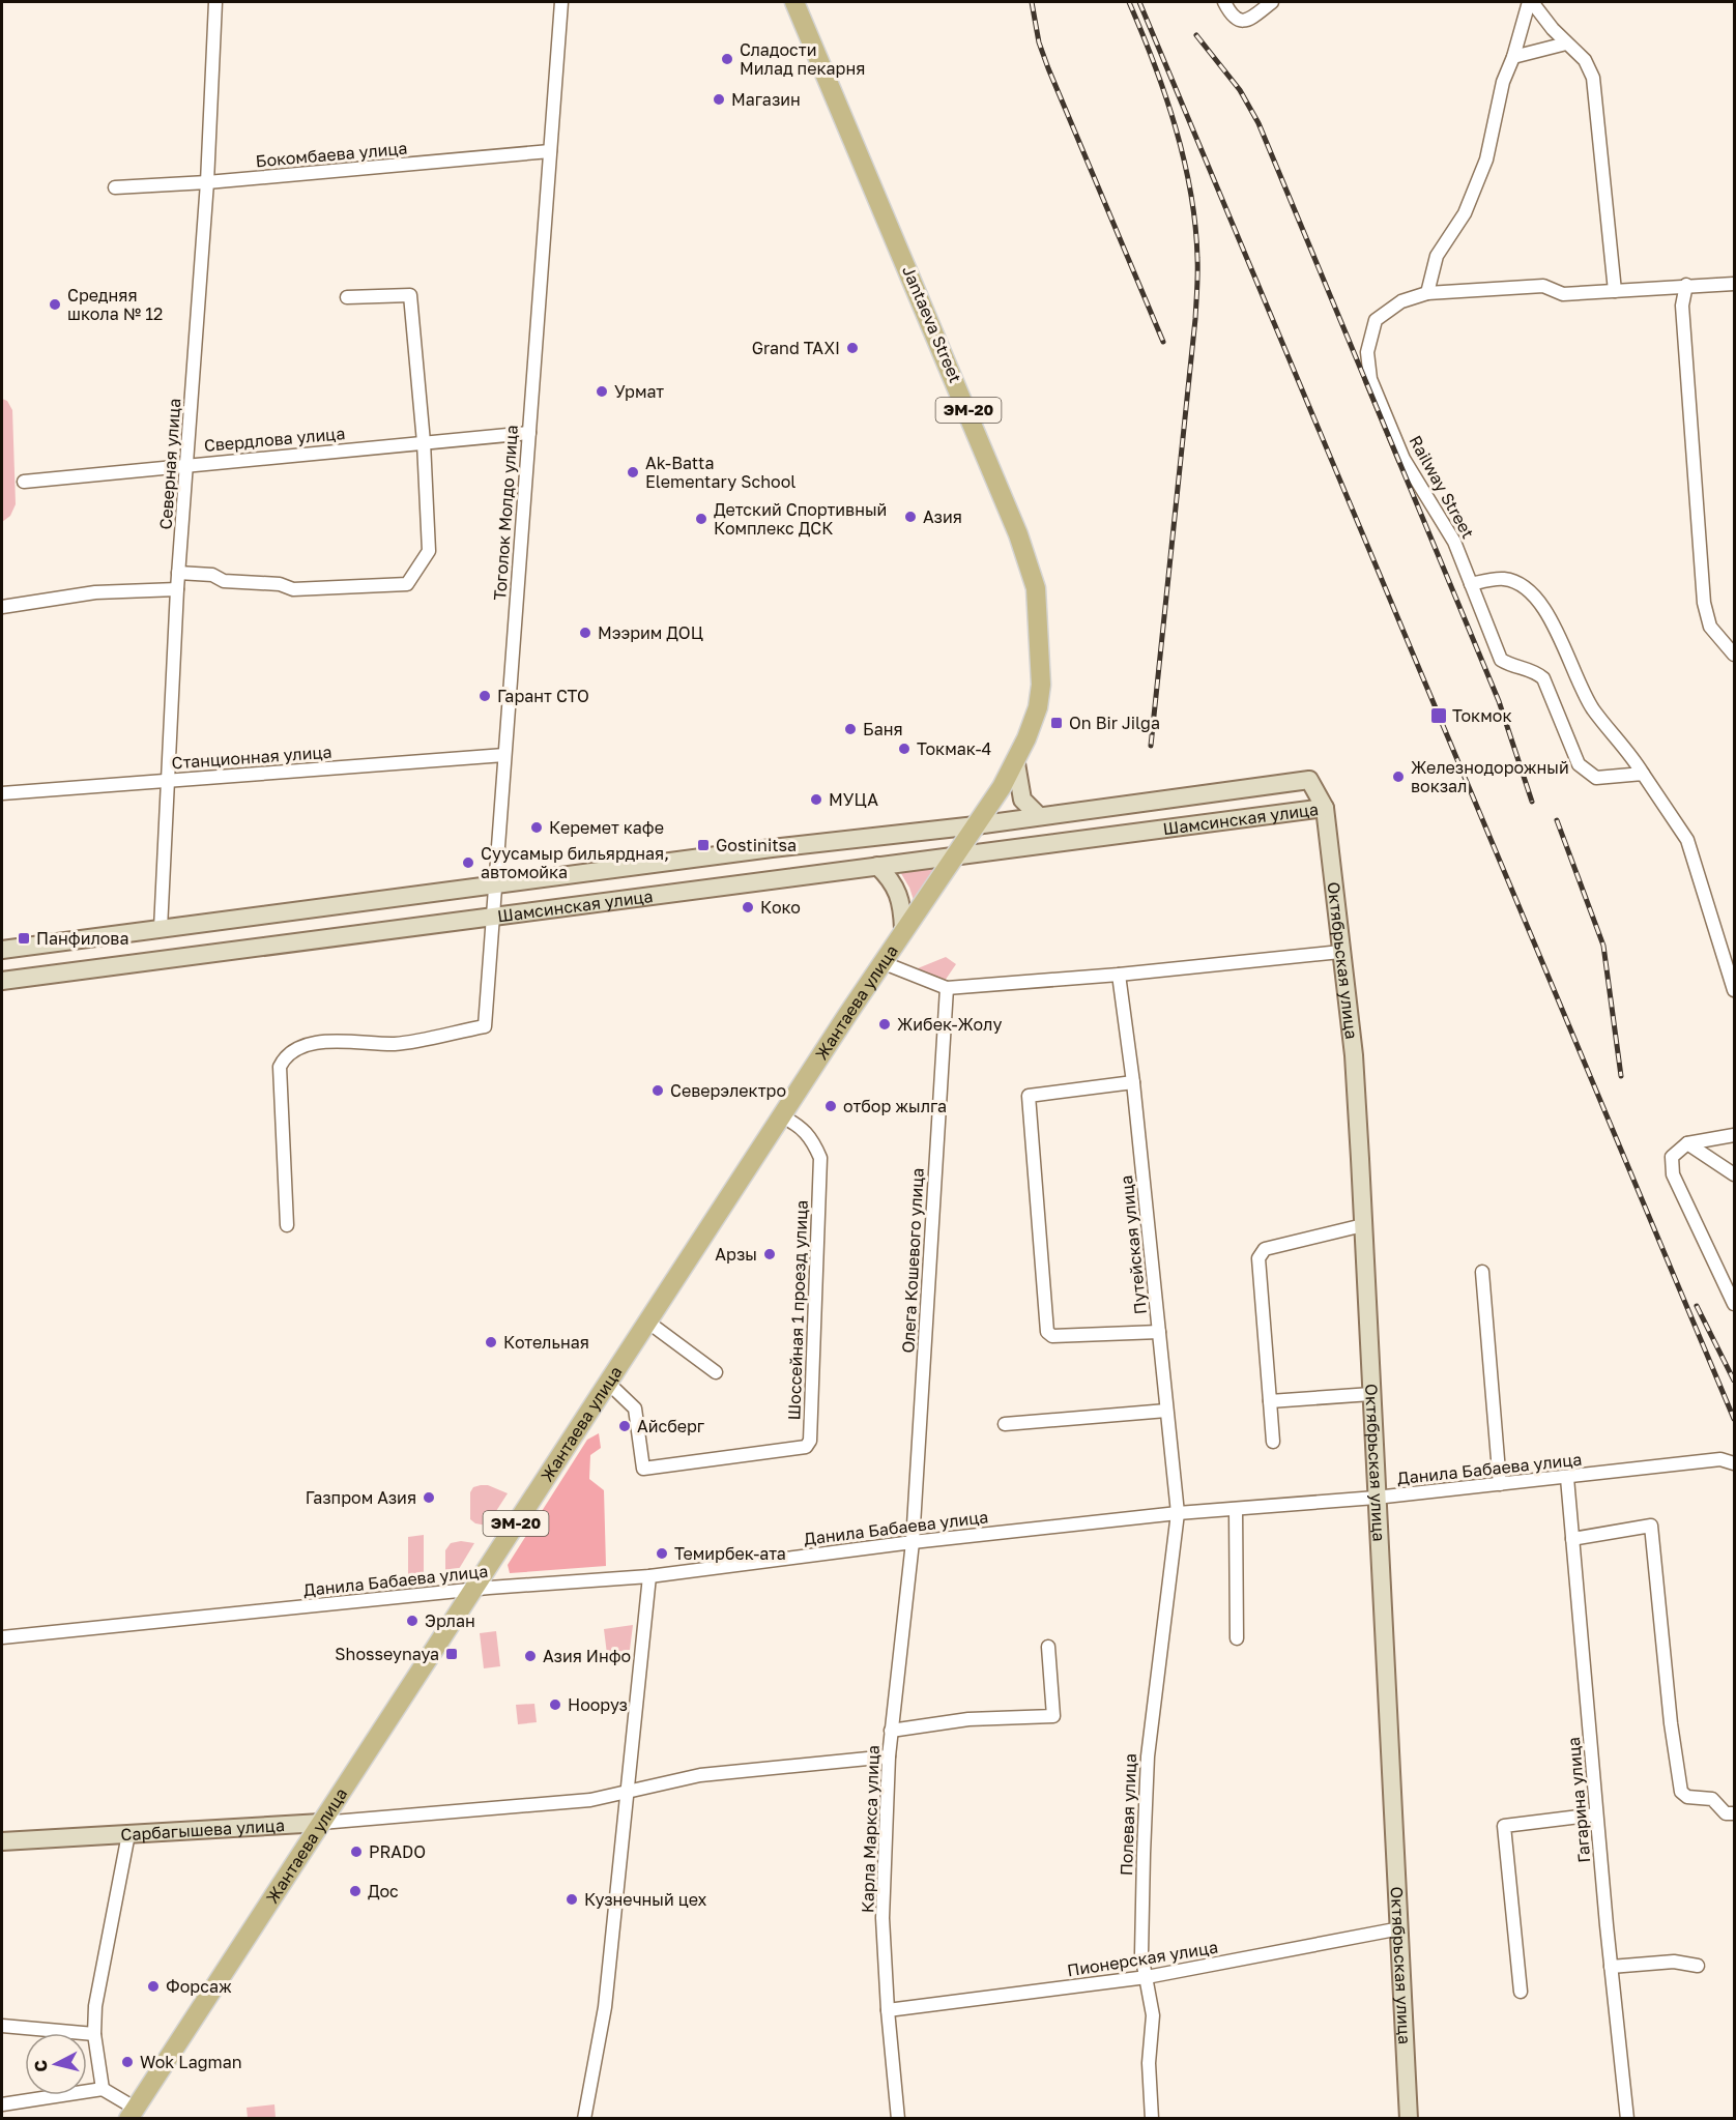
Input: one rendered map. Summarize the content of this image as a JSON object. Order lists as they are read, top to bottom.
{
  "streets": {
    "main road": ["Jantaeva Street", "ЭМ-20", "Жантаева улица"],
    "street": [
      "Бокомбаева улица",
      "Свердлова улица",
      "Северная улица",
      "Railway Street",
      "Тоголок Молдо улица",
      "Станционная улица",
      "Шамсинская улица",
      "Октябрьская улица",
      "Путейская улица",
      "Олега Кошевого улица",
      "Шоссейная 1 проезд улица",
      "Данила Бабаева улица",
      "Гагарина улица",
      "Полевая улица",
      "Сарбагышева улица",
      "Карла Маркса улица",
      "Пионерская улица"
    ]
  },
  "crossings": [
    ["Бокомбаева улица", "Северная улица"],
    ["Бокомбаева улица", "Тоголок Молдо улица"],
    ["Jantaeva Street", "Шамсинская улица"],
    ["Jantaeva Street", "Жантаева улица"],
    ["Свердлова улица", "Северная улица"],
    ["Свердлова улица", "Тоголок Молдо улица"],
    ["Северная улица", "Станционная улица"],
    ["Северная улица", "Шамсинская улица"],
    ["Тоголок Молдо улица", "Станционная улица"],
    ["Тоголок Молдо улица", "Шамсинская улица"],
    ["Шамсинская улица", "Октябрьская улица"],
    ["Шамсинская улица", "Жантаева улица"],
    ["Октябрьская улица", "Данила Бабаева улица"],
    ["Октябрьская улица", "Пионерская улица"],
    ["Жантаева улица", "Шоссейная 1 проезд улица"],
    ["Жантаева улица", "Данила Бабаева улица"],
    ["Жантаева улица", "Сарбагышева улица"],
    ["Путейская улица", "Данила Бабаева улица"],
    ["Путейская улица", "Полевая улица"],
    ["Олега Кошевого улица", "Данила Бабаева улица"],
    ["Олега Кошевого улица", "Карла Маркса улица"],
    ["Данила Бабаева улица", "Гагарина улица"],
    ["Данила Бабаева улица", "Полевая улица"],
    ["Данила Бабаева улица", "Карла Маркса улица"],
    ["Полевая улица", "Пионерская улица"],
    ["Сарбагышева улица", "Карла Маркса улица"],
    ["Карла Маркса улица", "Пионерская улица"]
  ],
  "places": {
    "other": [
      "Сладости Милад пекарня",
      "Магазин",
      "Средняя школа № 12",
      "Grand TAXI",
      "Урмат",
      "Ak-Batta Elementary School",
      "Азия",
      "Детский Спортивный Комплекс ДСК",
      "Мээрим ДОЦ",
      "Гарант СТО",
      "Баня",
      "Токмак-4",
      "Железнодорожный вокзал",
      "МУЦА",
      "Керемет кафе",
      "Суусамыр бильярдная, автомойка",
      "Коко",
      "Жибек-Жолу",
      "Северэлектро",
      "отбор жылга",
      "Арзы",
      "Котельная",
      "Айсберг",
      "Газпром Азия",
      "Темирбек-ата",
      "Эрлан",
      "Азия Инфо",
      "Нооруз",
      "PRADO",
      "Дос",
      "Кузнечный цех",
      "Форсаж",
      "Wok Lagman"
    ],
    "transit": [
      "Токмок",
      "On Bir Jilga",
      "Gostinitsa",
      "Панфилова",
      "Shosseynaya"
    ]
  },
  "north": "left"
}
